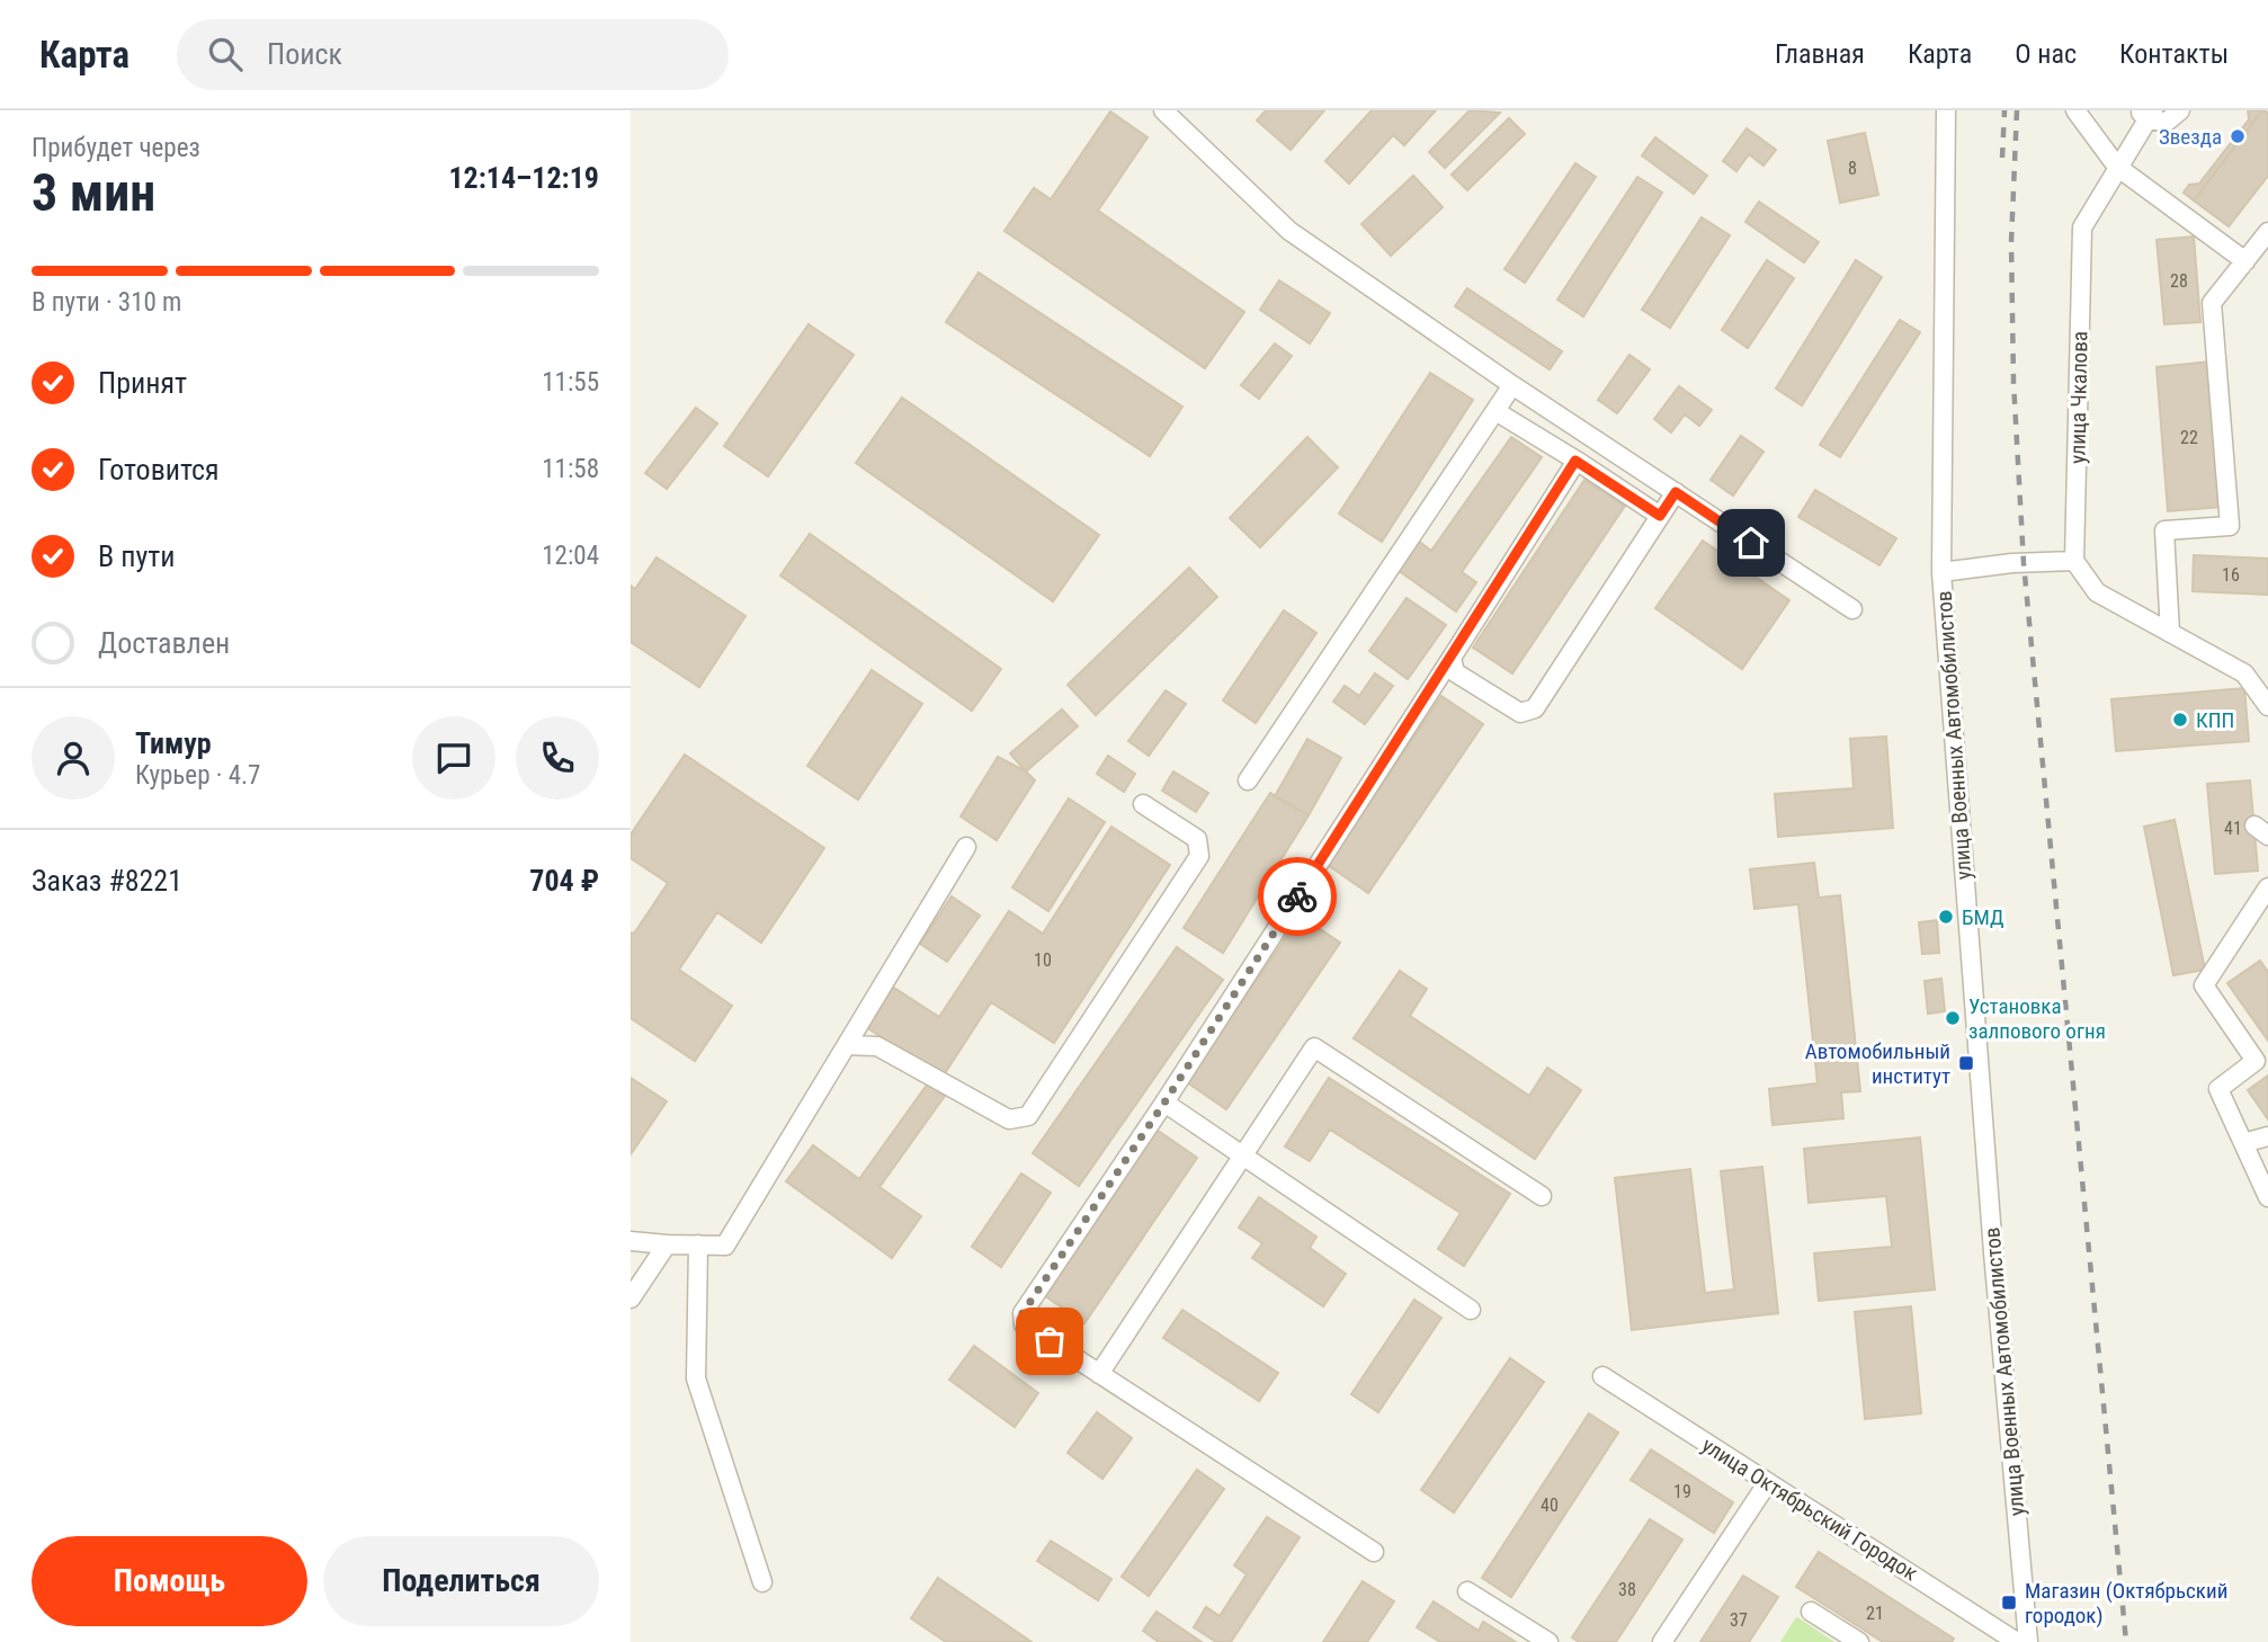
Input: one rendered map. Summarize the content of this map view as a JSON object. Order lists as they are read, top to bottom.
{
  "streets": {
    "street": ["улица Чкалова", "улица Военных Автомобилистов", "улица Октябрьский Городок"]
  },
  "places": {
    "other": [
      "Звезда",
      "КПП",
      "БМД",
      "Установка залпового огня"
    ],
    "transit": ["Автомобильный институт", "Магазин (Октябрьский городок)"]
  },
  "house_numbers": [
    "8",
    "28",
    "22",
    "16",
    "41",
    "10",
    "19",
    "40",
    "38",
    "21",
    "37"
  ],
  "page": {
    "header": "Карта",
    "search": "Поиск",
    "nav": [
      "Главная",
      "Карта",
      "О нас",
      "Контакты"
    ],
    "heading": ["3 мин", "Прибудет через", "12:14–12:19"],
    "panel": [
      "Тимур",
      "Курьер · 4.7",
      "Заказ #8221",
      "704 ₽"
    ],
    "bar": "В пути · 310 m",
    "list": [
      ["Принят", "11:55"],
      ["Готовится", "11:58"],
      ["В пути", "12:04"],
      "Доставлен"
    ],
    "buttons": ["Помощь", "Поделиться"]
  }
}
